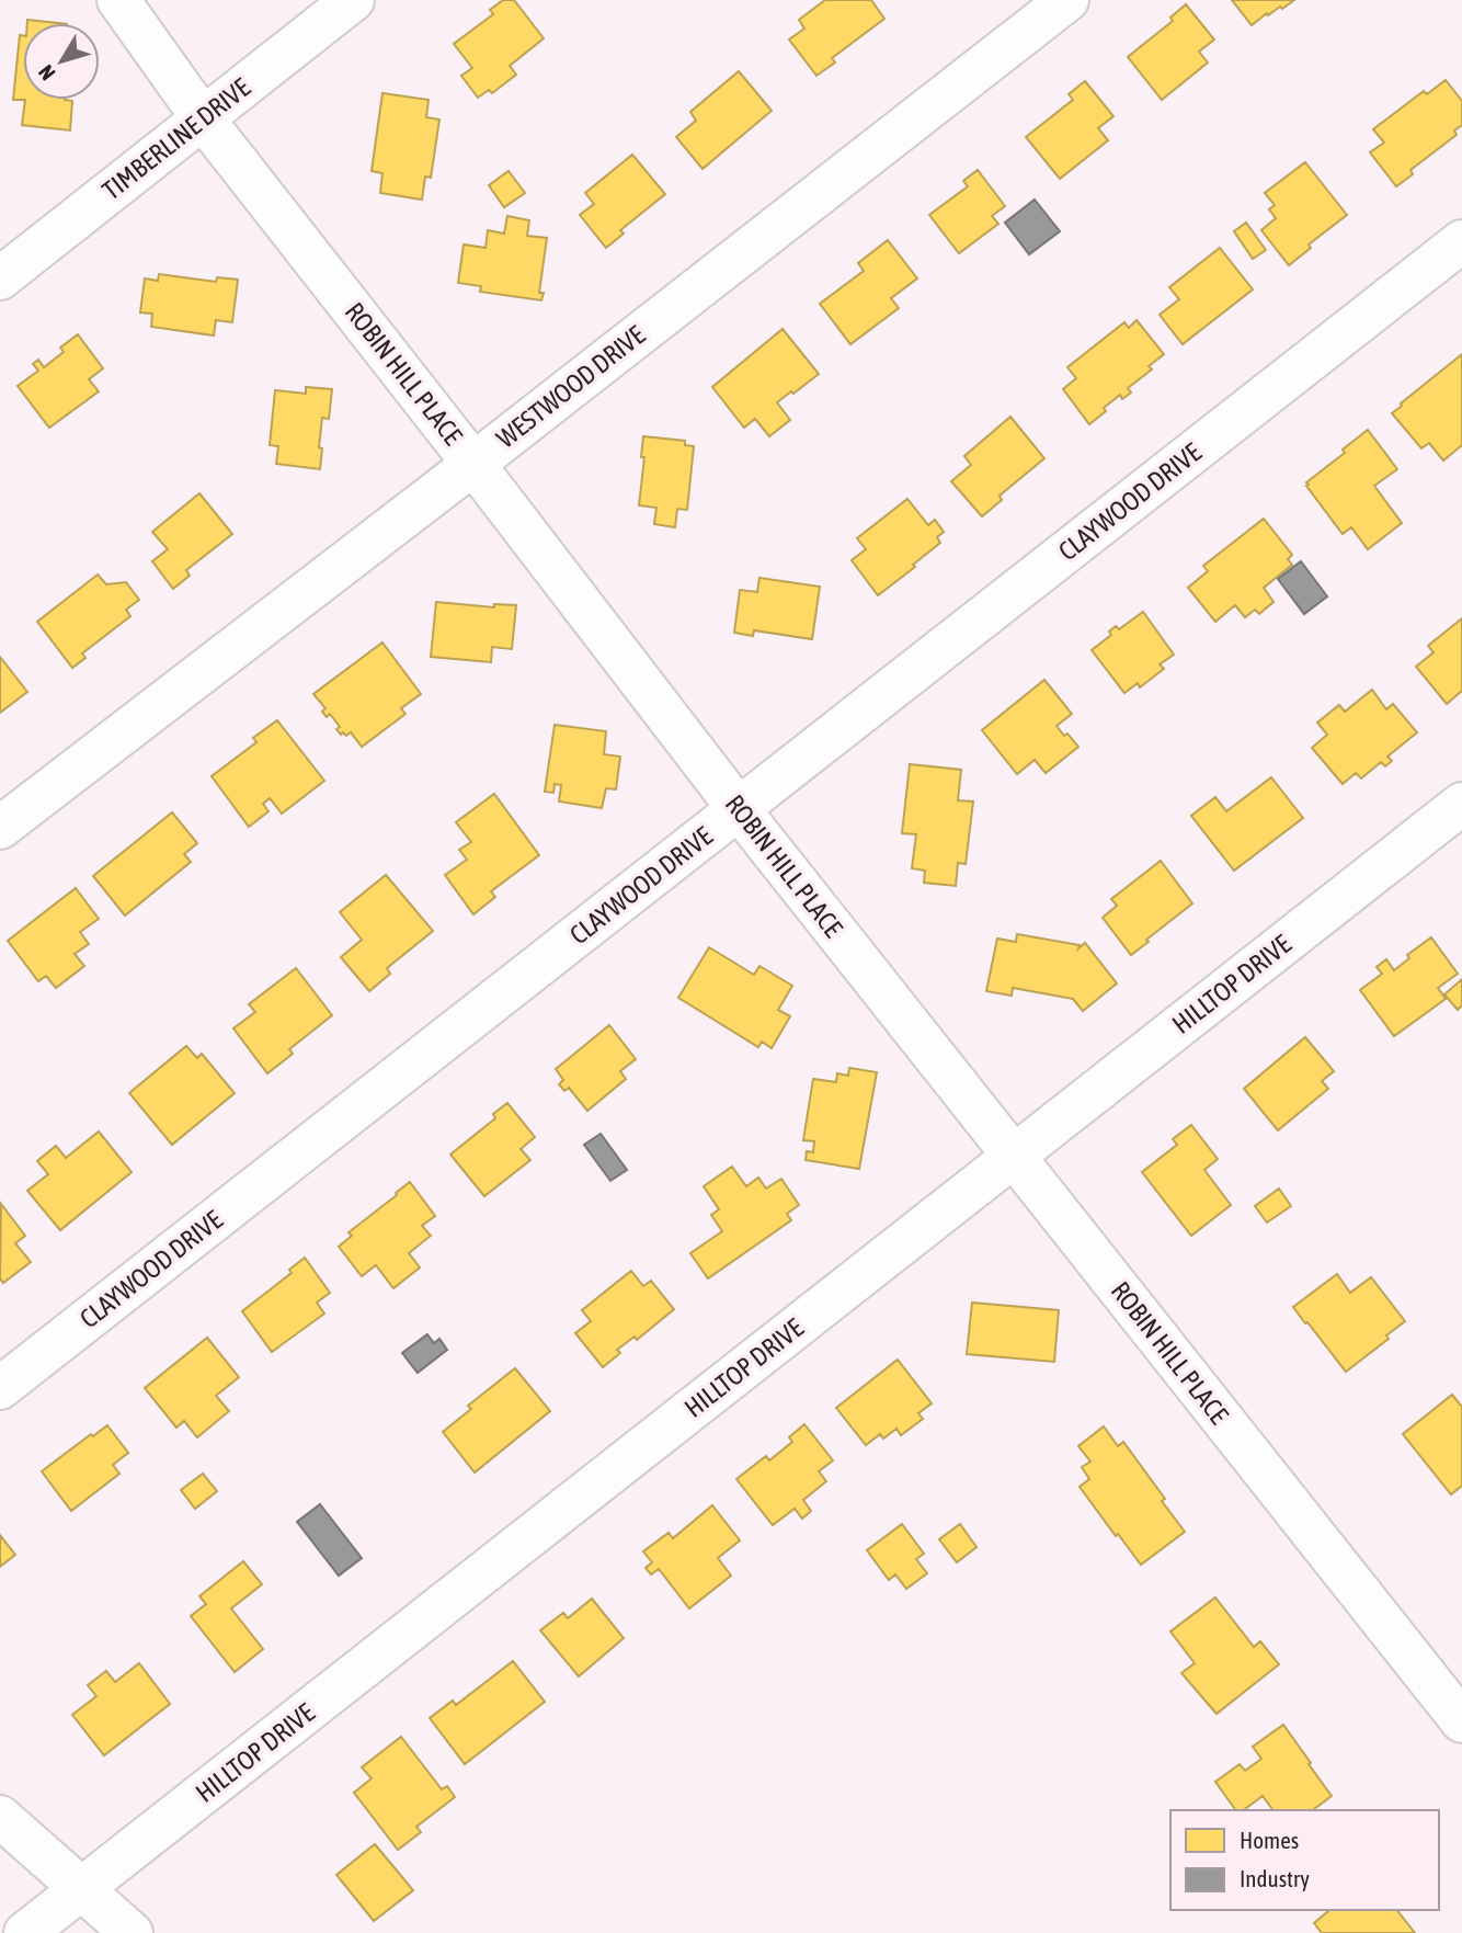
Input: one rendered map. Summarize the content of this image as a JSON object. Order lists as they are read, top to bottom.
{
  "streets": {
    "street": [
      "TIMBERLINE DRIVE",
      "ROBIN HILL PLACE",
      "WESTWOOD DRIVE",
      "CLAYWOOD DRIVE",
      "HILLTOP DRIVE"
    ]
  },
  "crossings": [
    ["TIMBERLINE DRIVE", "ROBIN HILL PLACE"],
    ["ROBIN HILL PLACE", "WESTWOOD DRIVE"],
    ["ROBIN HILL PLACE", "CLAYWOOD DRIVE"],
    ["ROBIN HILL PLACE", "HILLTOP DRIVE"]
  ],
  "legend": ["Homes", "Industry"],
  "north": "bottom left"
}
